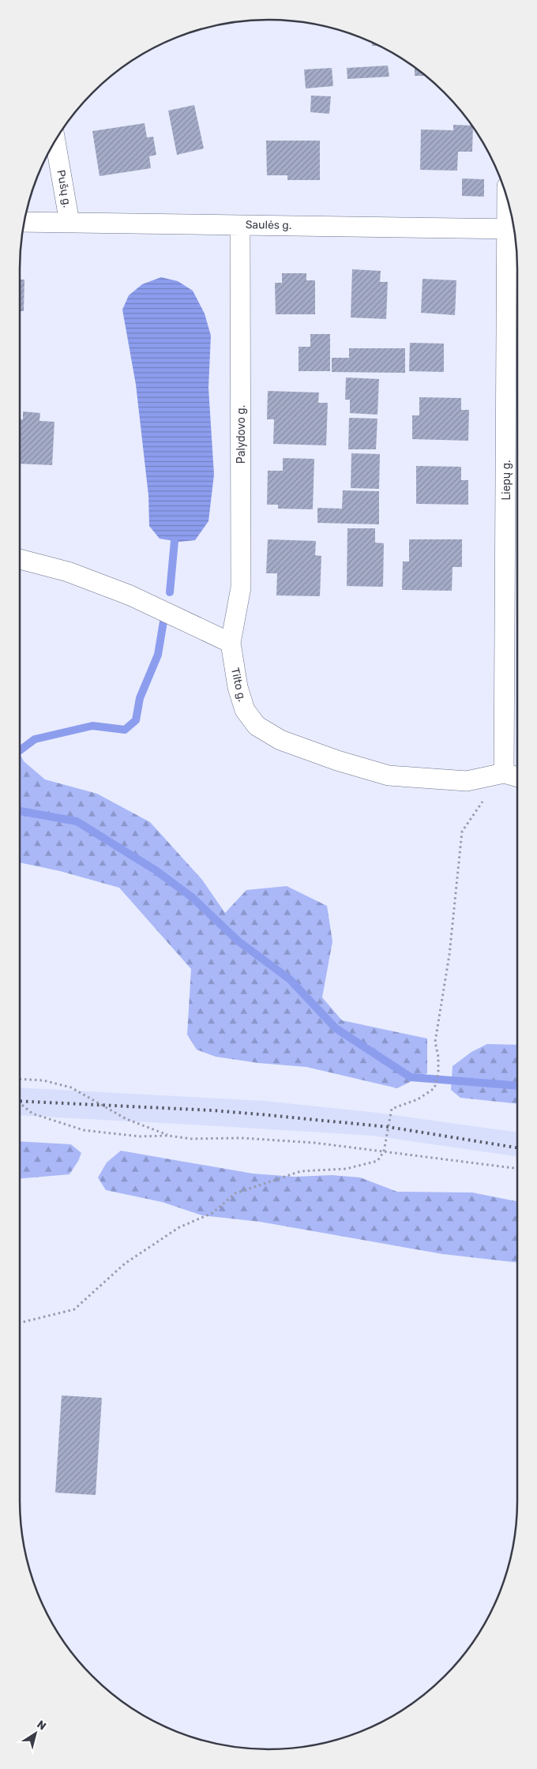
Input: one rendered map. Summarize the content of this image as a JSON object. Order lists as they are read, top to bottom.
{
  "streets": {
    "street": [
      "Pušų g.",
      "Saulės g.",
      "Palydovo g.",
      "Liepų g.",
      "Tilto g."
    ]
  },
  "crossings": [
    ["Pušų g.", "Saulės g."],
    ["Saulės g.", "Palydovo g."],
    ["Saulės g.", "Liepų g."],
    ["Palydovo g.", "Tilto g."],
    ["Liepų g.", "Tilto g."]
  ],
  "north": "top right"
}
